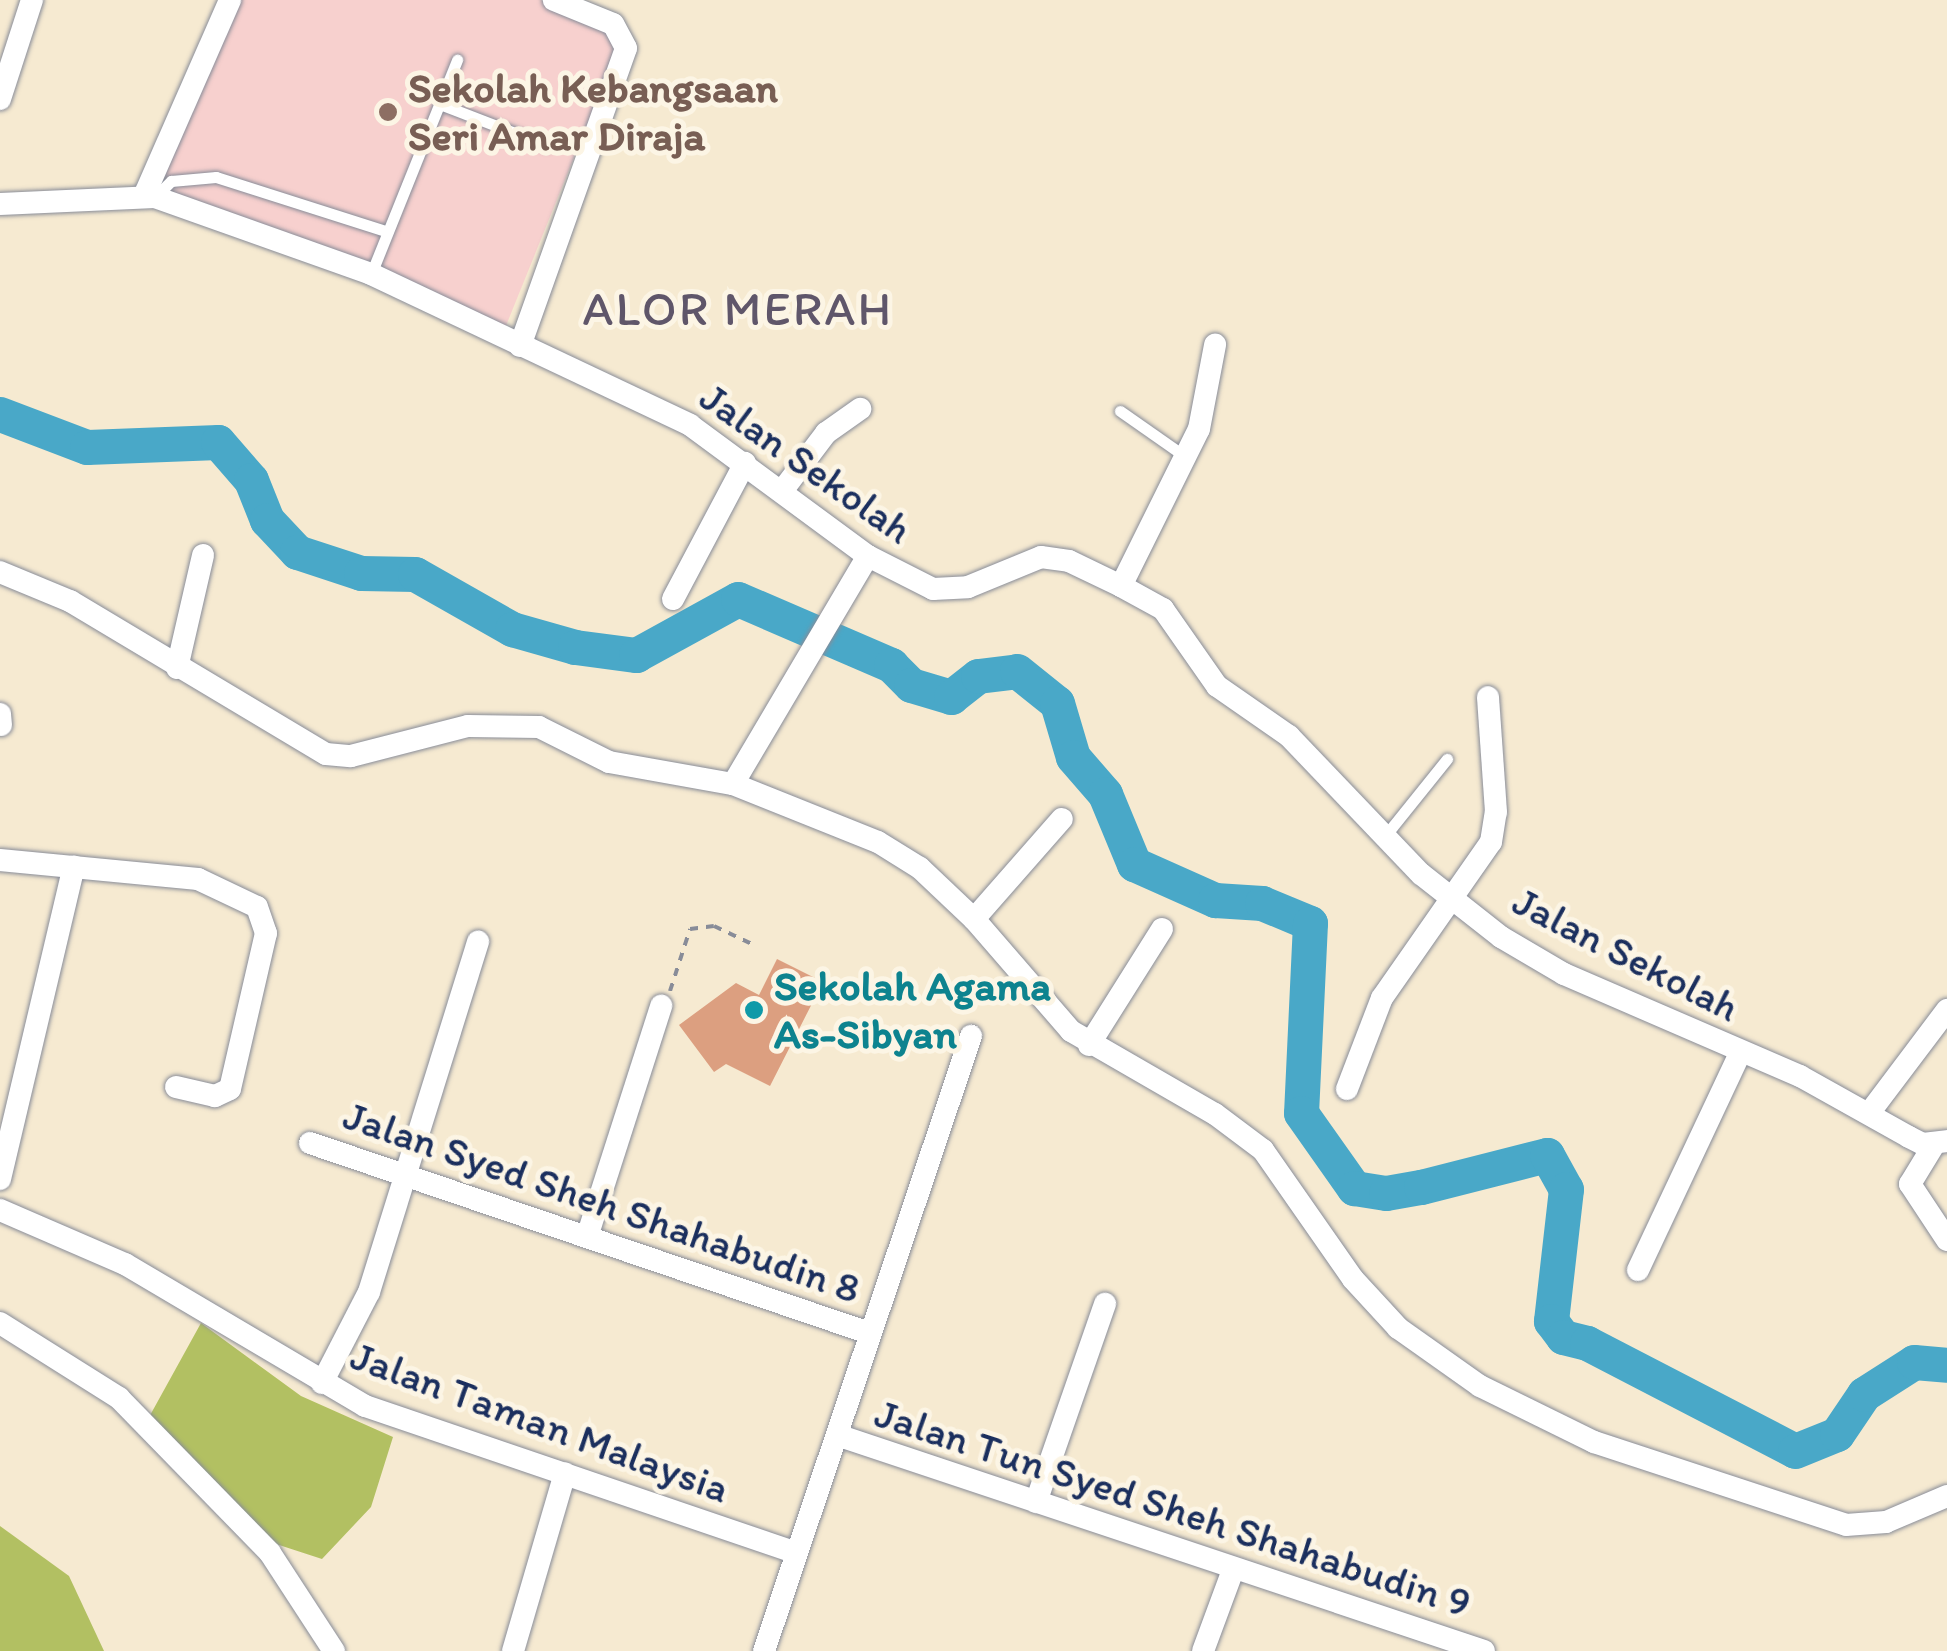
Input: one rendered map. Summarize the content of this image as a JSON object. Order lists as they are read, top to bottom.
{
  "streets": {
    "street": [
      "Jalan Sekolah",
      "Jalan Syed Sheh Shahabudin 8",
      "Jalan Taman Malaysia",
      "Jalan Tun Syed Sheh Shahabudin 9"
    ]
  },
  "districts": ["ALOR MERAH"],
  "places": ["Sekolah Kebangsaan Seri Amar Diraja", "Sekolah Agama As-Sibyan"]
}
